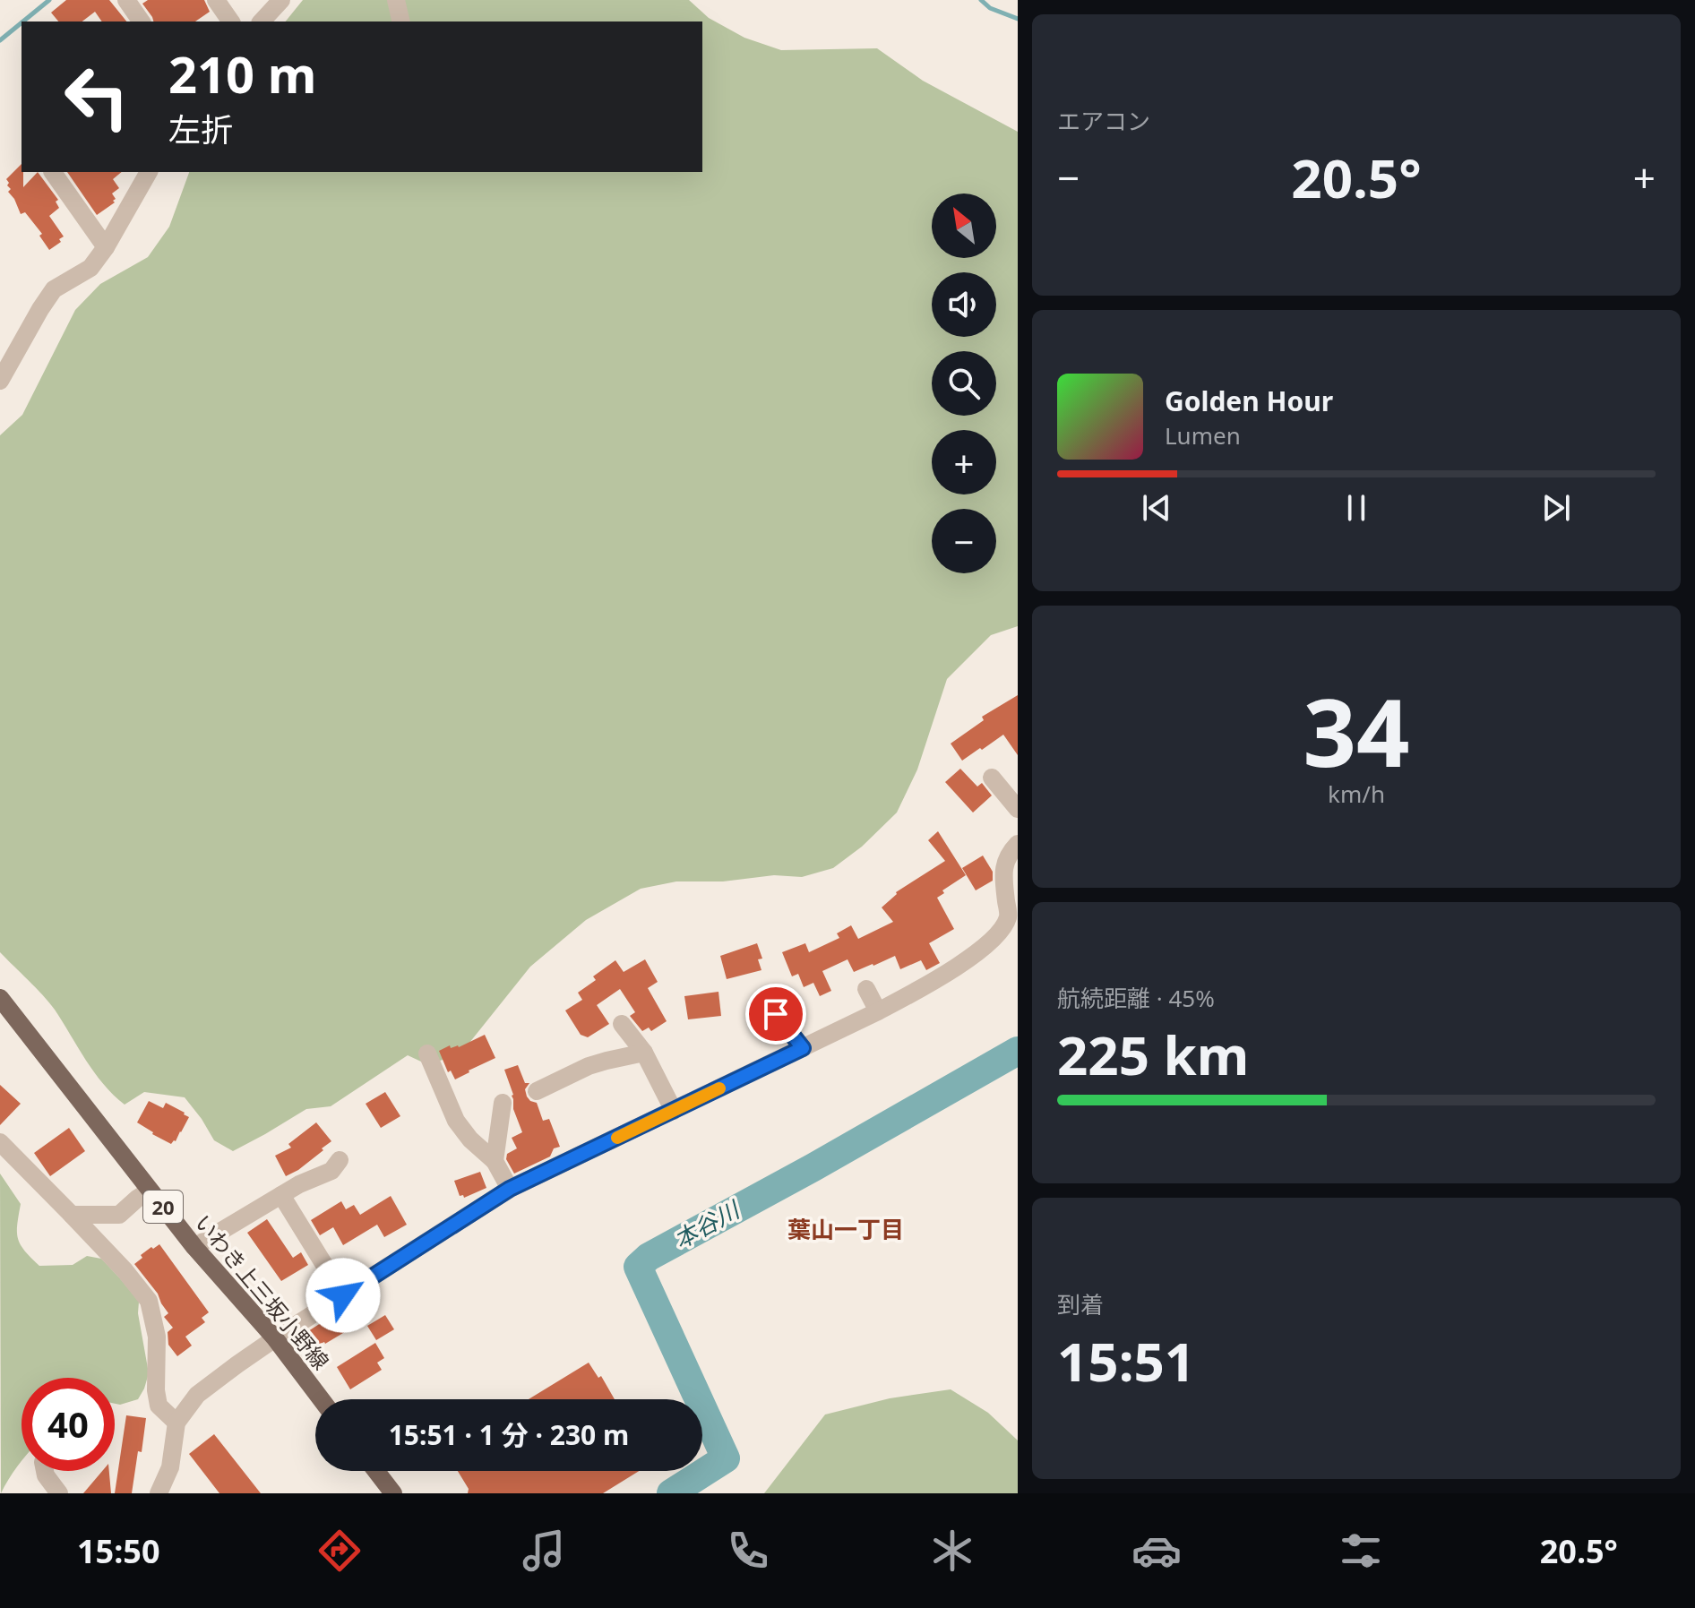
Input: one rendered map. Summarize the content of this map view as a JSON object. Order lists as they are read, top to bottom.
{
  "streets": {
    "main road": ["20", "いわき上三坂小野線"]
  },
  "districts": ["葉山一丁目"],
  "water": ["本谷川"],
  "north": "top left",
  "page": {
    "tile": [
      "エアコン",
      ["34", "km/h"],
      ["航続距離 · 45%", "225 km"],
      ["到着", "15:51"]
    ],
    "turn": ["210 m", "左折"],
    "heat": ["−", "20.5°", "+"],
    "map_buttons": ["+", "−"],
    "song": ["Golden Hour", "Lumen"],
    "limit": "40",
    "trip": "15:51 · 1 分 · 230 m",
    "tabs": ["15:50", "20.5°"]
  }
}
